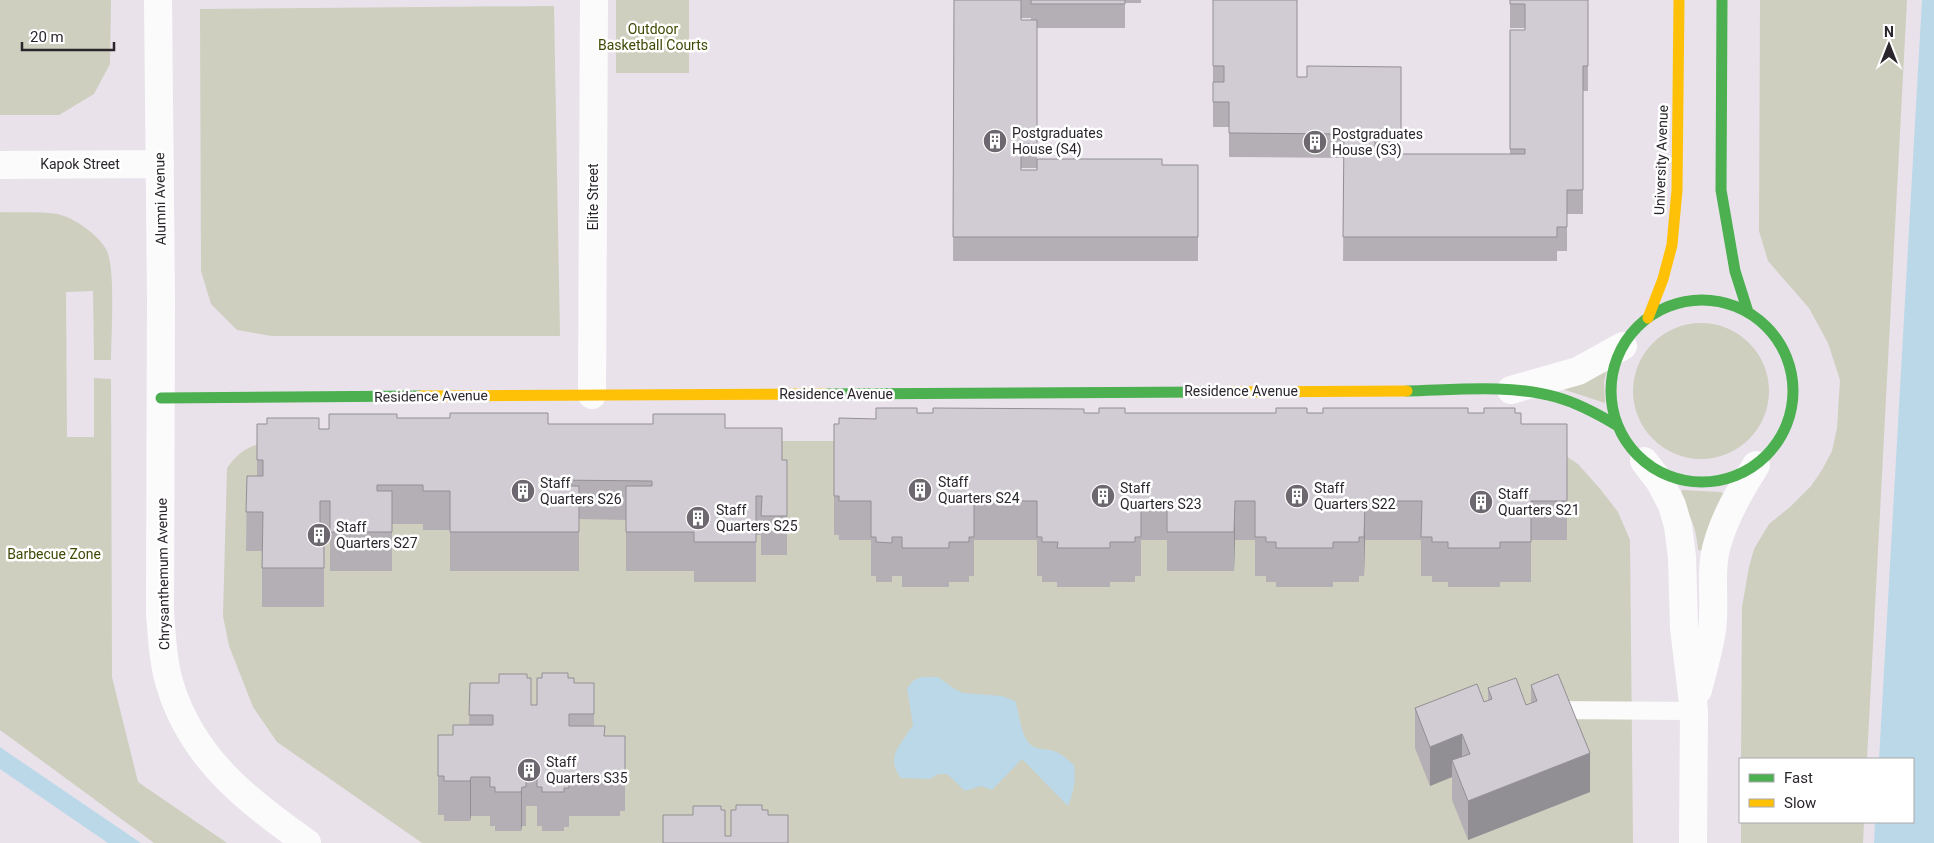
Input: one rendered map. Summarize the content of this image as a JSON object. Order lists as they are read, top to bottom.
{
  "streets": {
    "street": [
      "University Avenue",
      "Kapok Street",
      "Elite Street",
      "Alumni Avenue",
      "Residence Avenue",
      "Chrysanthemum Avenue"
    ]
  },
  "crossings": [
    ["Kapok Street", "Alumni Avenue"],
    ["Elite Street", "Residence Avenue"],
    ["Alumni Avenue", "Residence Avenue"],
    ["Alumni Avenue", "Chrysanthemum Avenue"],
    ["Residence Avenue", "Chrysanthemum Avenue"]
  ],
  "parks": ["Outdoor Basketball Courts", "Barbecue Zone"],
  "places": {
    "building": [
      "Postgraduates House (S4)",
      "Postgraduates House (S3)",
      "Staff Quarters S24",
      "Staff Quarters S26",
      "Staff Quarters S23",
      "Staff Quarters S22",
      "Staff Quarters S21",
      "Staff Quarters S25",
      "Staff Quarters S27",
      "Staff Quarters S35"
    ]
  },
  "legend": ["Fast", "Slow"],
  "scale_bar": "20 m",
  "north": "top"
}
